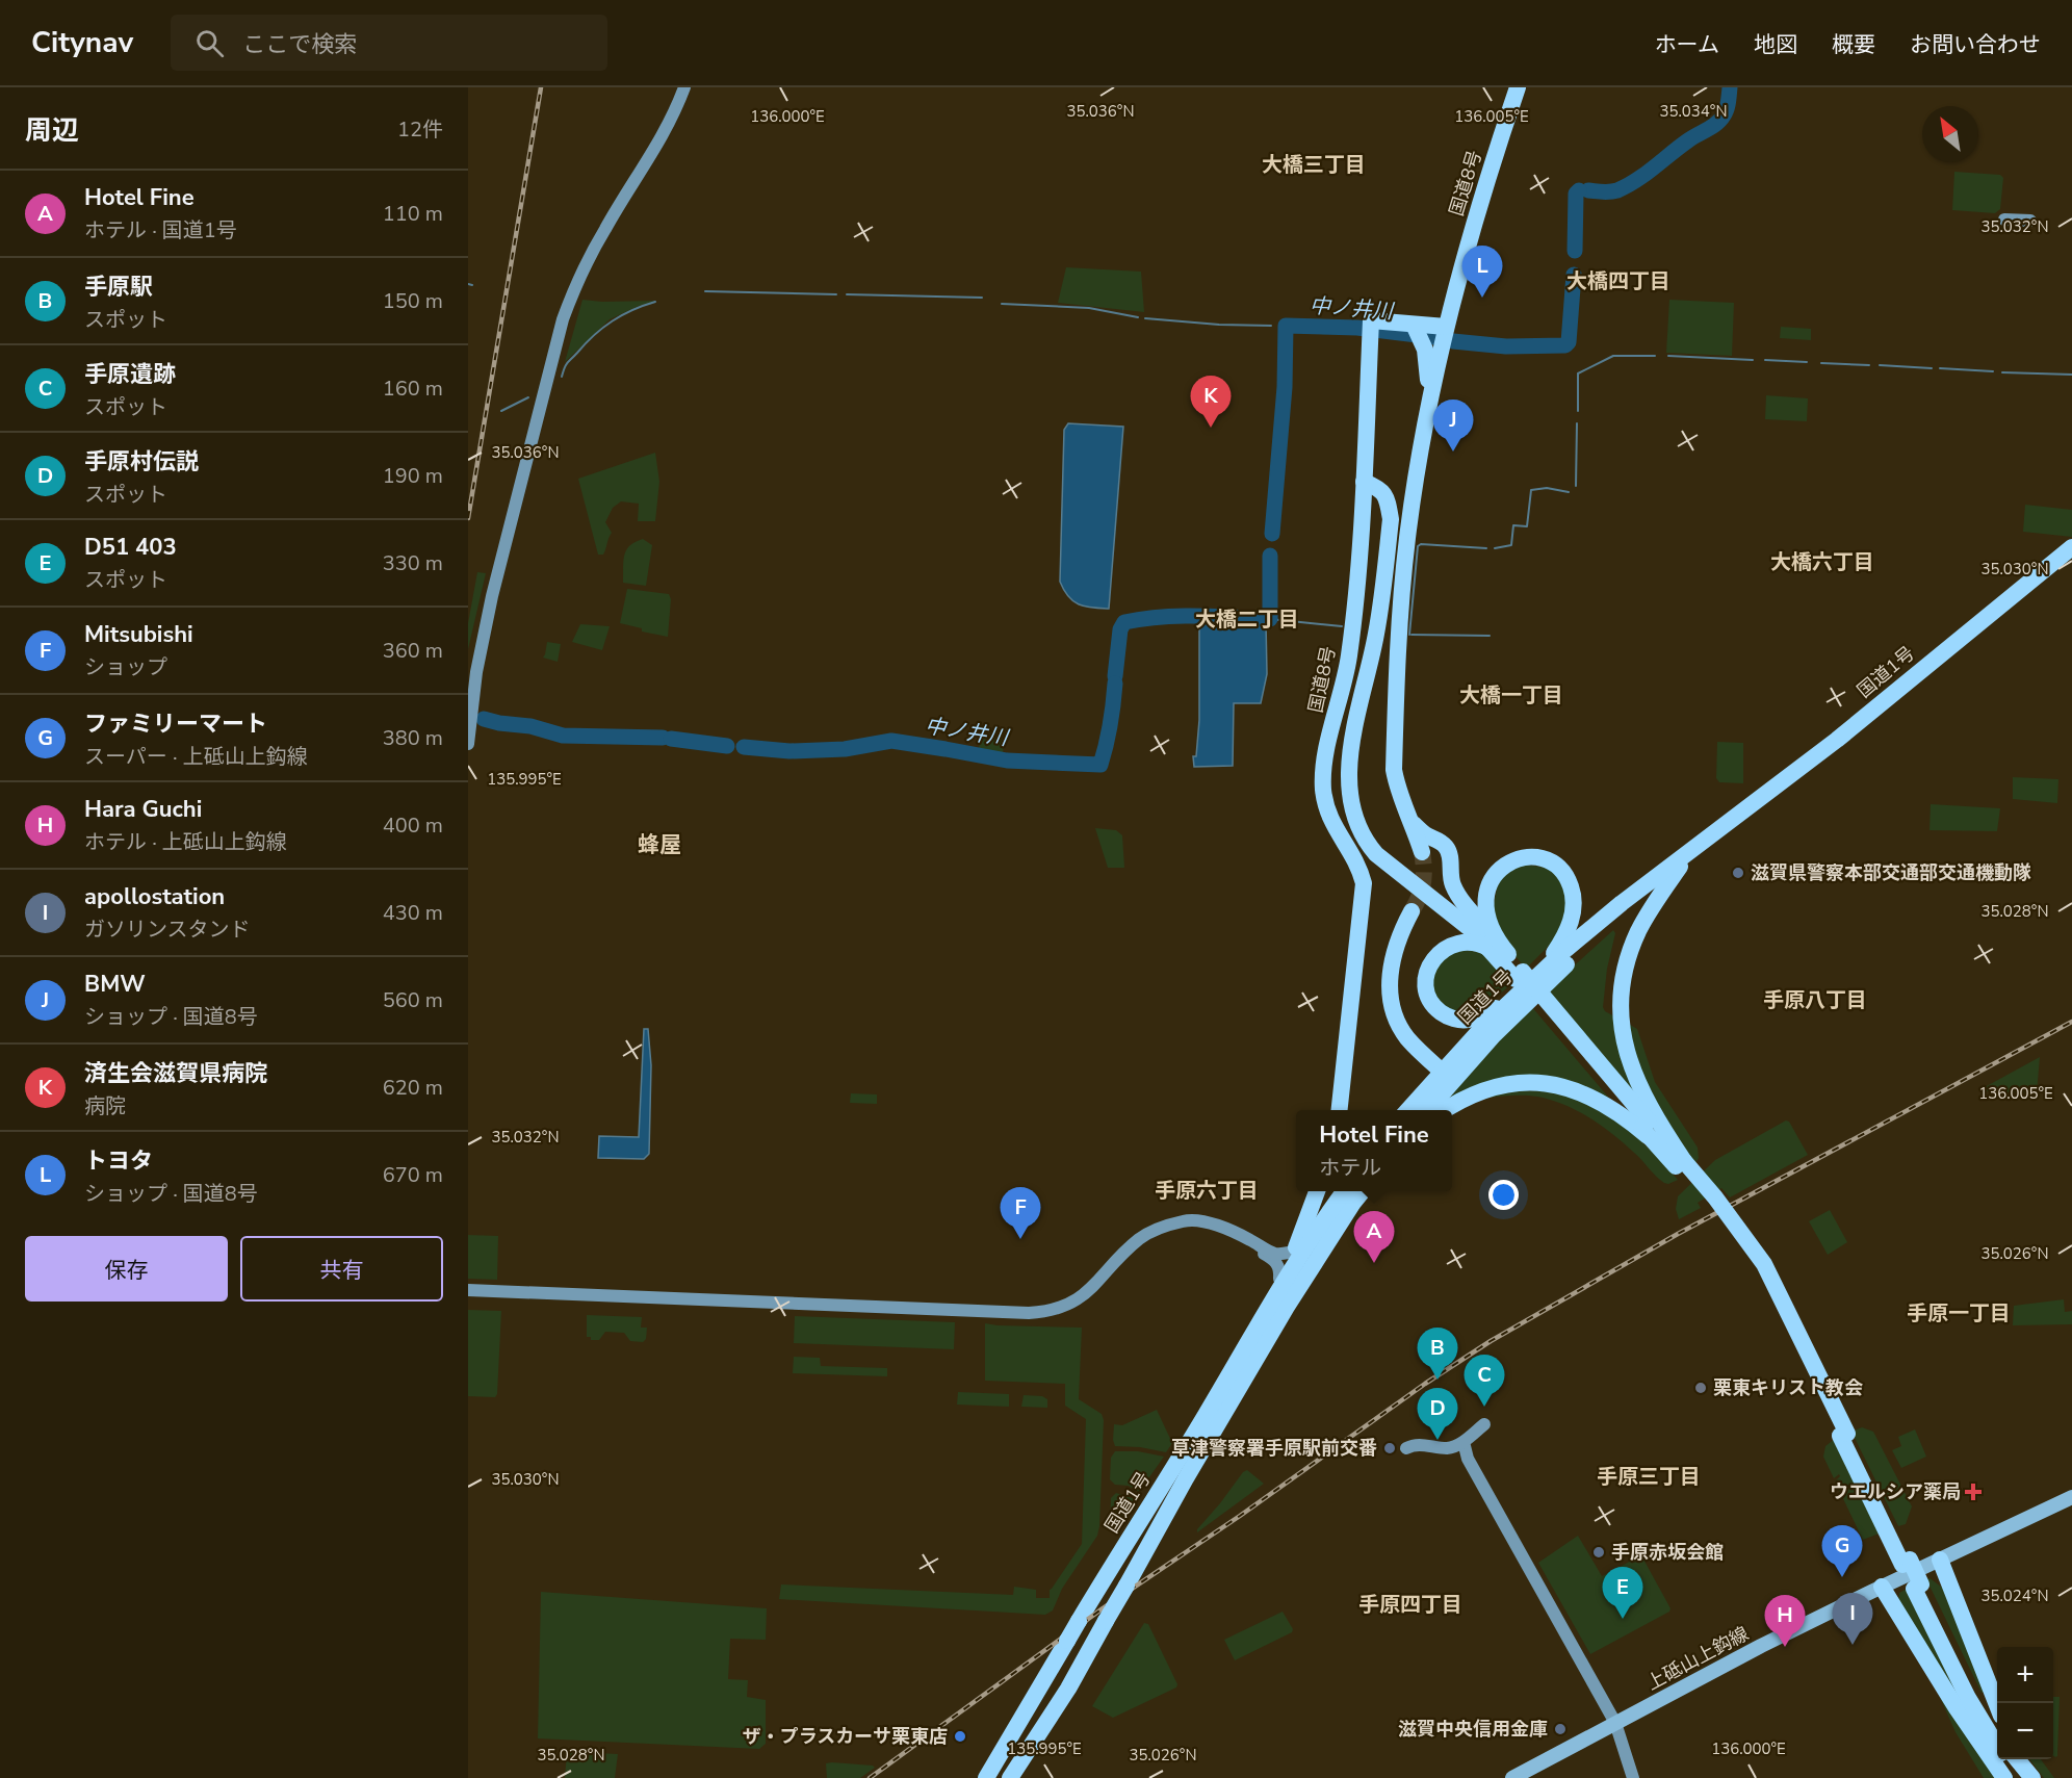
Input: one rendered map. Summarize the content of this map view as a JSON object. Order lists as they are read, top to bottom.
{
  "streets": {
    "highway": ["国道8号", "国道1号"],
    "main road": ["上砥山上鈎線"]
  },
  "districts": [
    "大橋三丁目",
    "大橋四丁目",
    "大橋六丁目",
    "大橋二丁目",
    "大橋一丁目",
    "蜂屋",
    "手原八丁目",
    "手原六丁目",
    "手原一丁目",
    "手原三丁目",
    "手原四丁目"
  ],
  "water": ["中ノ井川"],
  "places": {
    "other": [
      "滋賀県警察本部交通部交通機動隊",
      "栗東キリスト教会",
      "草津警察署手原駅前交番",
      "手原赤坂会館",
      "滋賀中央信用金庫",
      "ザ・プラスカーサ栗東店"
    ],
    "health": ["ウエルシア薬局"]
  },
  "north": "top left",
  "page": {
    "header": "Citynav",
    "search": "ここで検索",
    "nav": [
      "ホーム",
      "地図",
      "概要",
      "お問い合わせ"
    ],
    "heading": ["周辺", "12件"],
    "list": [
      {
        "mark": "A",
        "name": "Hotel Fine",
        "note": "ホテル · 国道1号",
        "value": "110 m"
      },
      {
        "mark": "B",
        "name": "手原駅",
        "note": "スポット",
        "value": "150 m"
      },
      {
        "mark": "C",
        "name": "手原遺跡",
        "note": "スポット",
        "value": "160 m"
      },
      {
        "mark": "D",
        "name": "手原村伝説",
        "note": "スポット",
        "value": "190 m"
      },
      {
        "mark": "E",
        "name": "D51 403",
        "note": "スポット",
        "value": "330 m"
      },
      {
        "mark": "F",
        "name": "Mitsubishi",
        "note": "ショップ",
        "value": "360 m"
      },
      {
        "mark": "G",
        "name": "ファミリーマート",
        "note": "スーパー · 上砥山上鈎線",
        "value": "380 m"
      },
      {
        "mark": "H",
        "name": "Hara Guchi",
        "note": "ホテル · 上砥山上鈎線",
        "value": "400 m"
      },
      {
        "mark": "I",
        "name": "apollostation",
        "note": "ガソリンスタンド",
        "value": "430 m"
      },
      {
        "mark": "J",
        "name": "BMW",
        "note": "ショップ · 国道8号",
        "value": "560 m"
      },
      {
        "mark": "K",
        "name": "済生会滋賀県病院",
        "note": "病院",
        "value": "620 m"
      },
      {
        "mark": "L",
        "name": "トヨタ",
        "note": "ショップ · 国道8号",
        "value": "670 m"
      }
    ],
    "pins": [
      "L",
      "K",
      "J",
      "F",
      "A",
      "B",
      "C",
      "D",
      "G",
      "E",
      "I",
      "H"
    ],
    "popup": ["Hotel Fine", "ホテル"],
    "buttons": ["保存", "共有"],
    "map_buttons": ["+", "−"]
  },
  "coordinates": [
    "35.036°N",
    "35.034°N",
    "136.000°E",
    "136.005°E",
    "35.032°N",
    "35.030°N",
    "135.995°E",
    "35.028°N",
    "35.026°N",
    "35.024°N"
  ]
}
